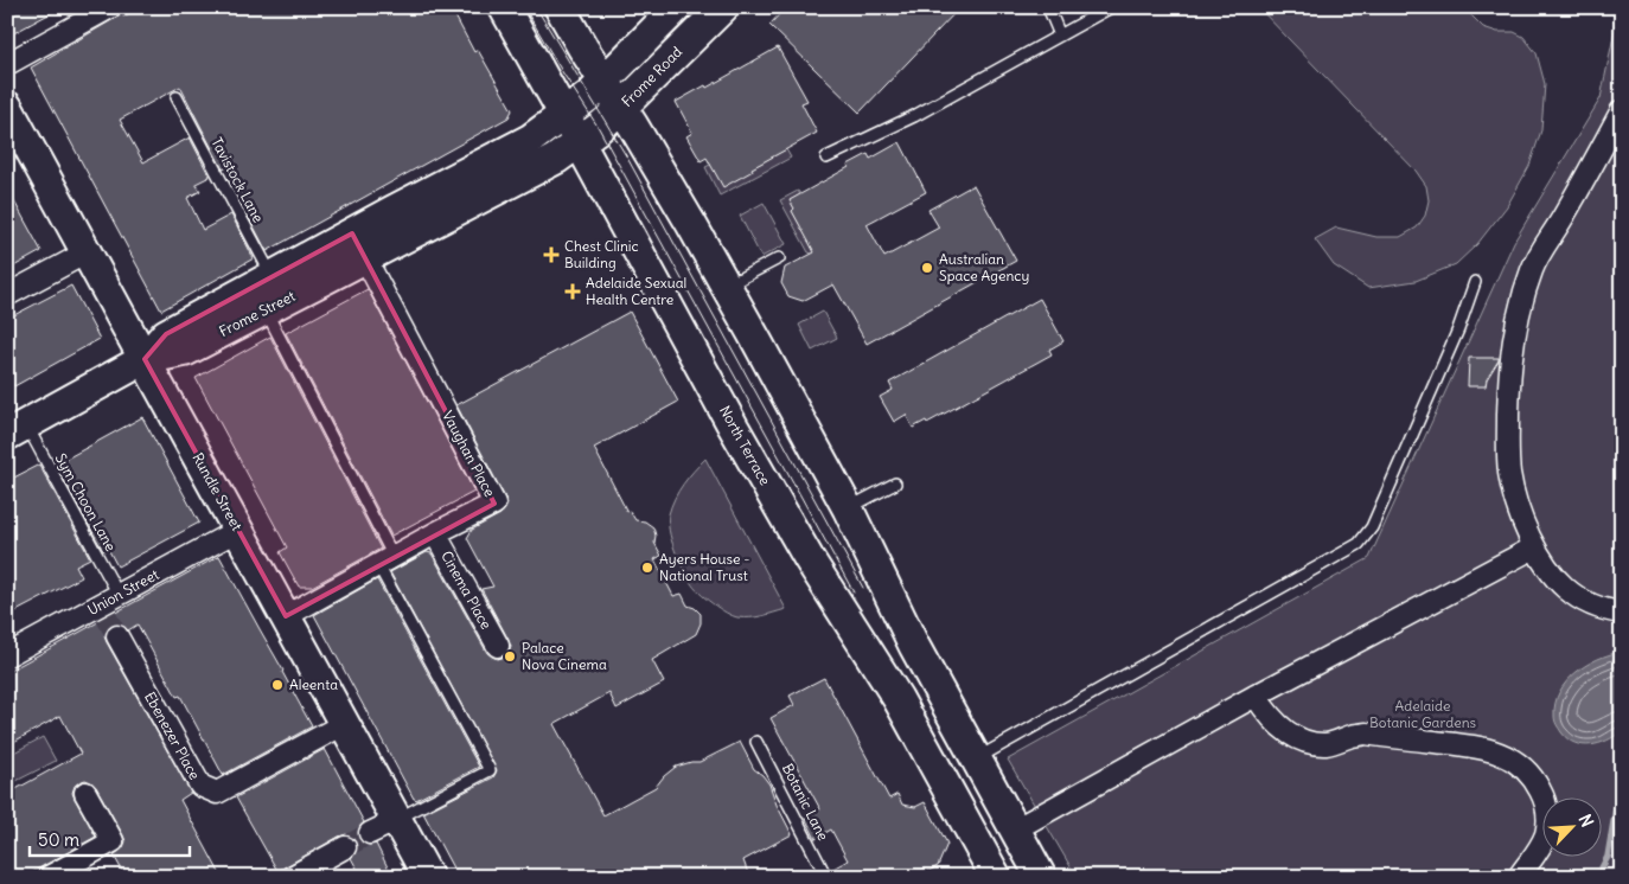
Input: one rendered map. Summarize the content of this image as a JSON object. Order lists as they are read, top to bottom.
{
  "streets": {
    "main road": [
      "Frome Road",
      "Frome Street",
      "North Terrace",
      "Rundle Street"
    ],
    "street": [
      "Vaughan Place",
      "Cinema Place",
      "Union Street",
      "Ebenezer Place"
    ],
    "lane": ["Tavistock Lane", "Sym Choon Lane", "Botanic Lane"]
  },
  "crossings": [
    ["Frome Road", "Frome Street"],
    ["Frome Road", "North Terrace"],
    ["Tavistock Lane", "Frome Street"],
    ["Frome Street", "North Terrace"],
    ["Frome Street", "Vaughan Place"],
    ["Frome Street", "Rundle Street"],
    ["Frome Street", "Sym Choon Lane"],
    ["Vaughan Place", "Rundle Street"],
    ["Vaughan Place", "Cinema Place"],
    ["Rundle Street", "Union Street"],
    ["Rundle Street", "Ebenezer Place"],
    ["Sym Choon Lane", "Union Street"]
  ],
  "parks": ["Adelaide Botanic Gardens"],
  "places": {
    "health": ["Chest Clinic Building", "Adelaide Sexual Health Centre"],
    "other": [
      "Australian Space Agency",
      "Ayers House - National Trust",
      "Palace Nova Cinema",
      "Aleenta"
    ]
  },
  "scale_bar": "50 m",
  "north": "top right"
}
